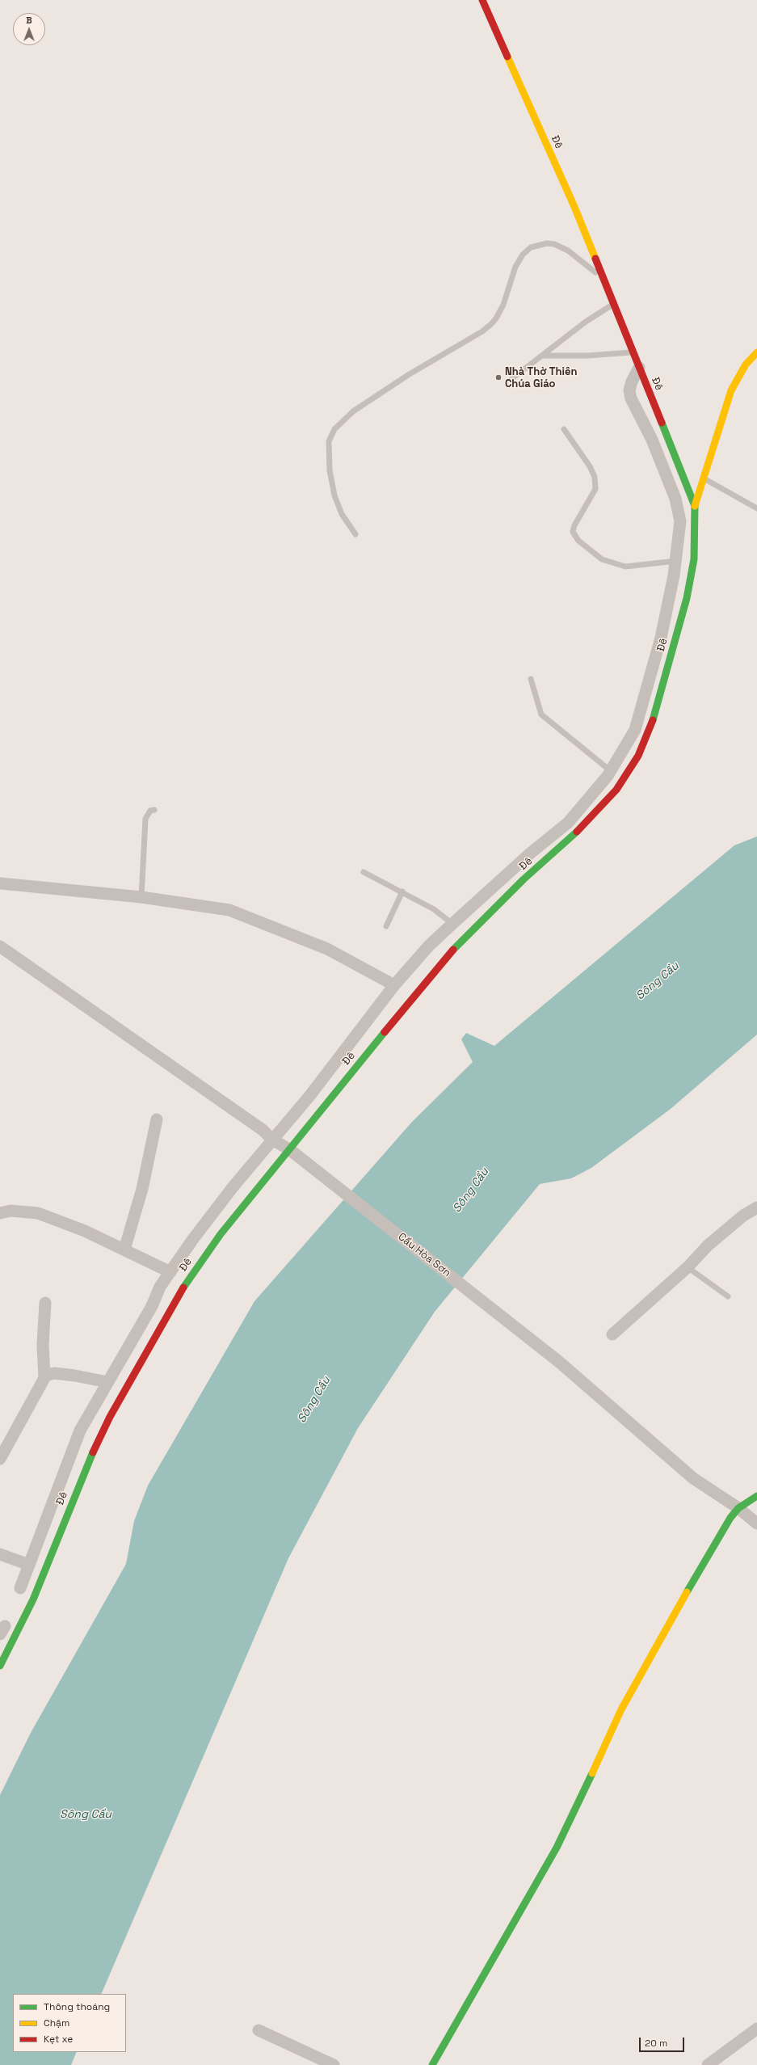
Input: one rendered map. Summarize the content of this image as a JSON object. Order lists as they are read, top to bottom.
{
  "streets": {
    "main road": ["Đê"],
    "street": ["Cầu Hòa Sơn"]
  },
  "crossings": [
    ["Đê", "Cầu Hòa Sơn"]
  ],
  "water": ["Sông Cầu"],
  "places": ["Nhà Thờ Thiên Chúa Giáo"],
  "legend": ["Thông thoáng", "Chậm", "Kẹt xe"],
  "scale_bar": "20 m",
  "north": "top"
}
